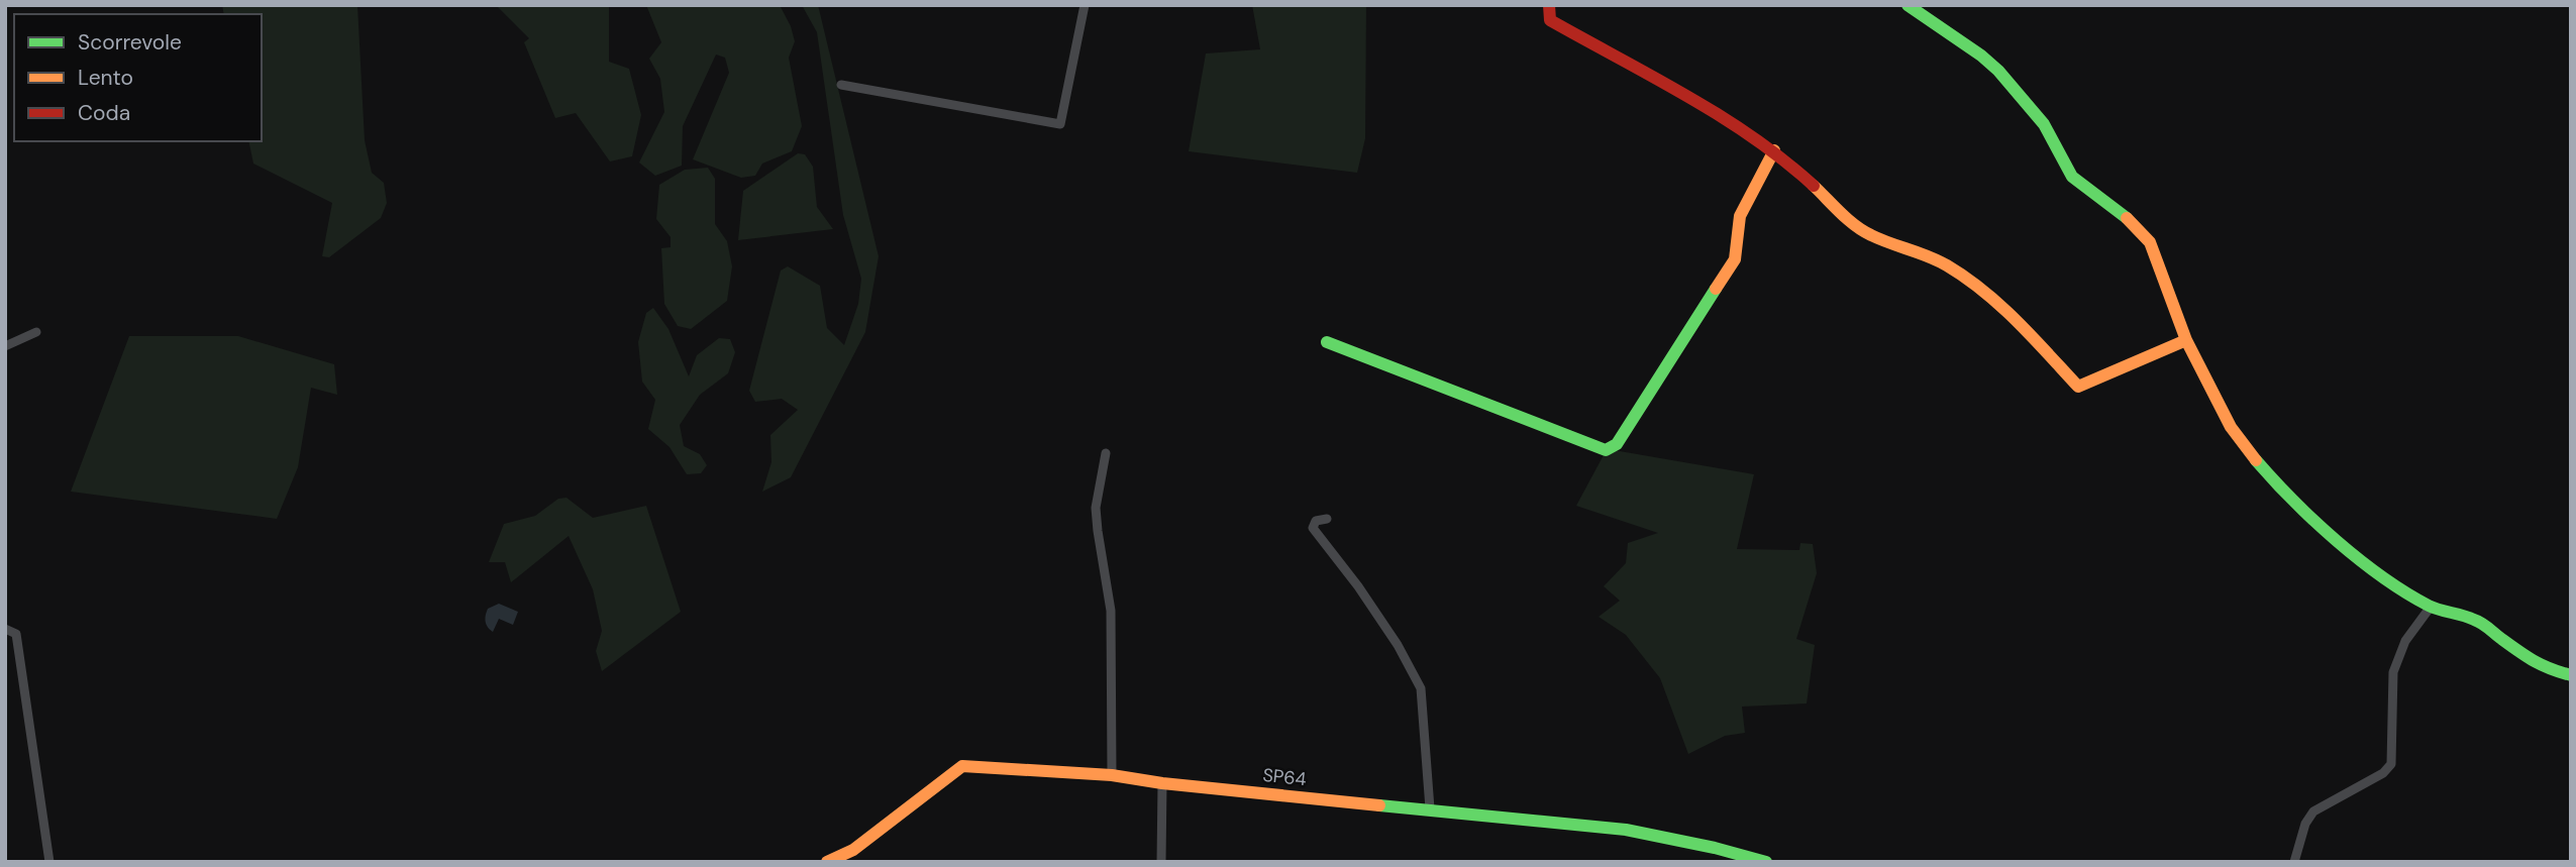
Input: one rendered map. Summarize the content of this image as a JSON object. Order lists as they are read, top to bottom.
{
  "streets": {
    "street": ["SP64"]
  },
  "legend": ["Scorrevole", "Lento", "Coda"]
}
